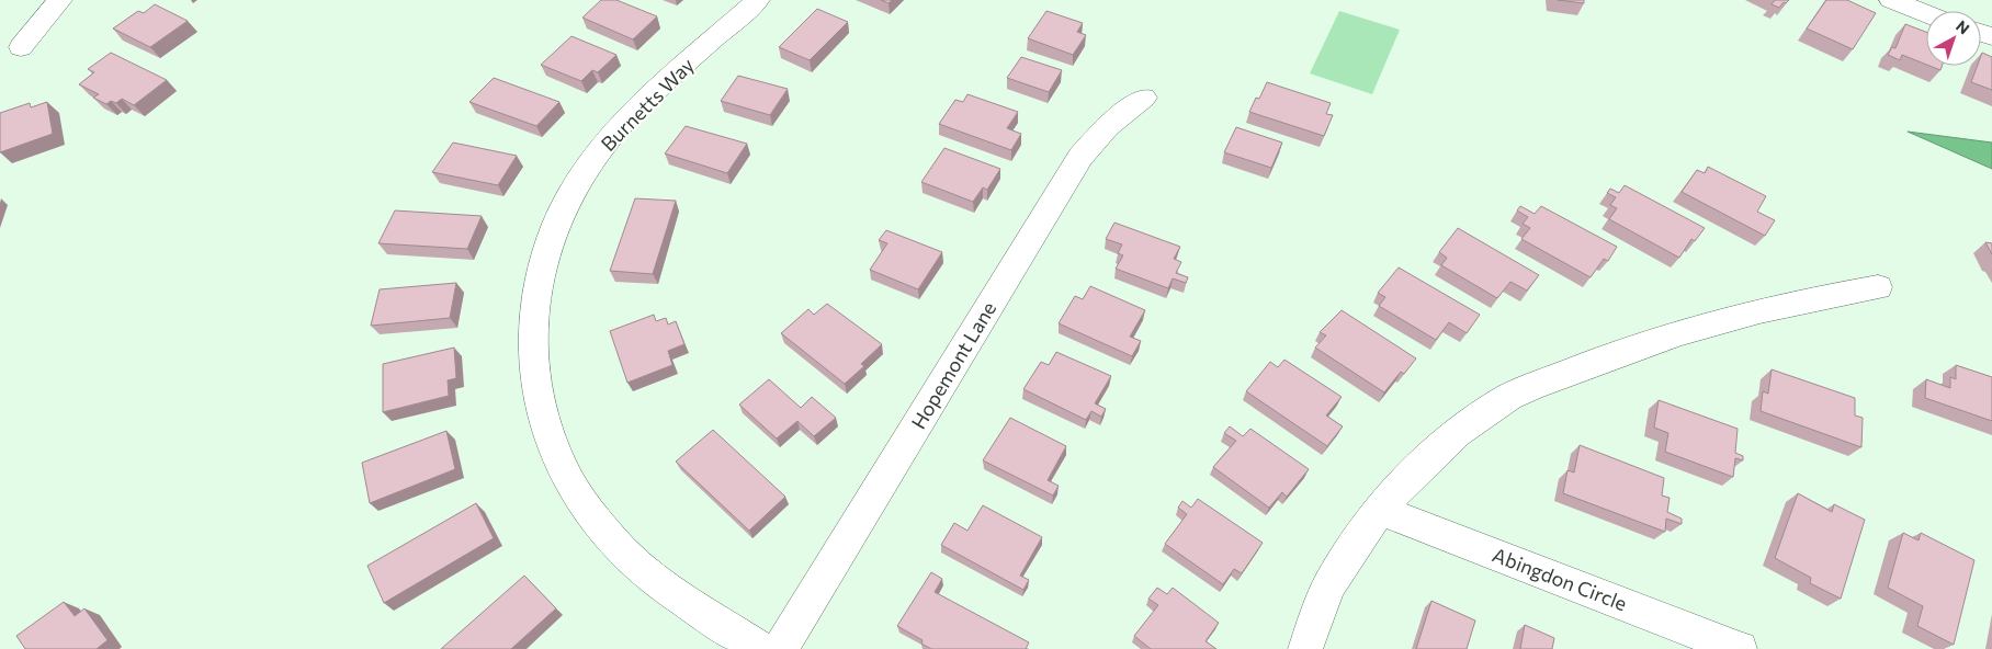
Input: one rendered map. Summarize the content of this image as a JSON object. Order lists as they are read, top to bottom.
{
  "streets": {
    "street": ["Burnetts Way", "Hopemont Lane", "Abingdon Circle"]
  },
  "north": "top right"
}
